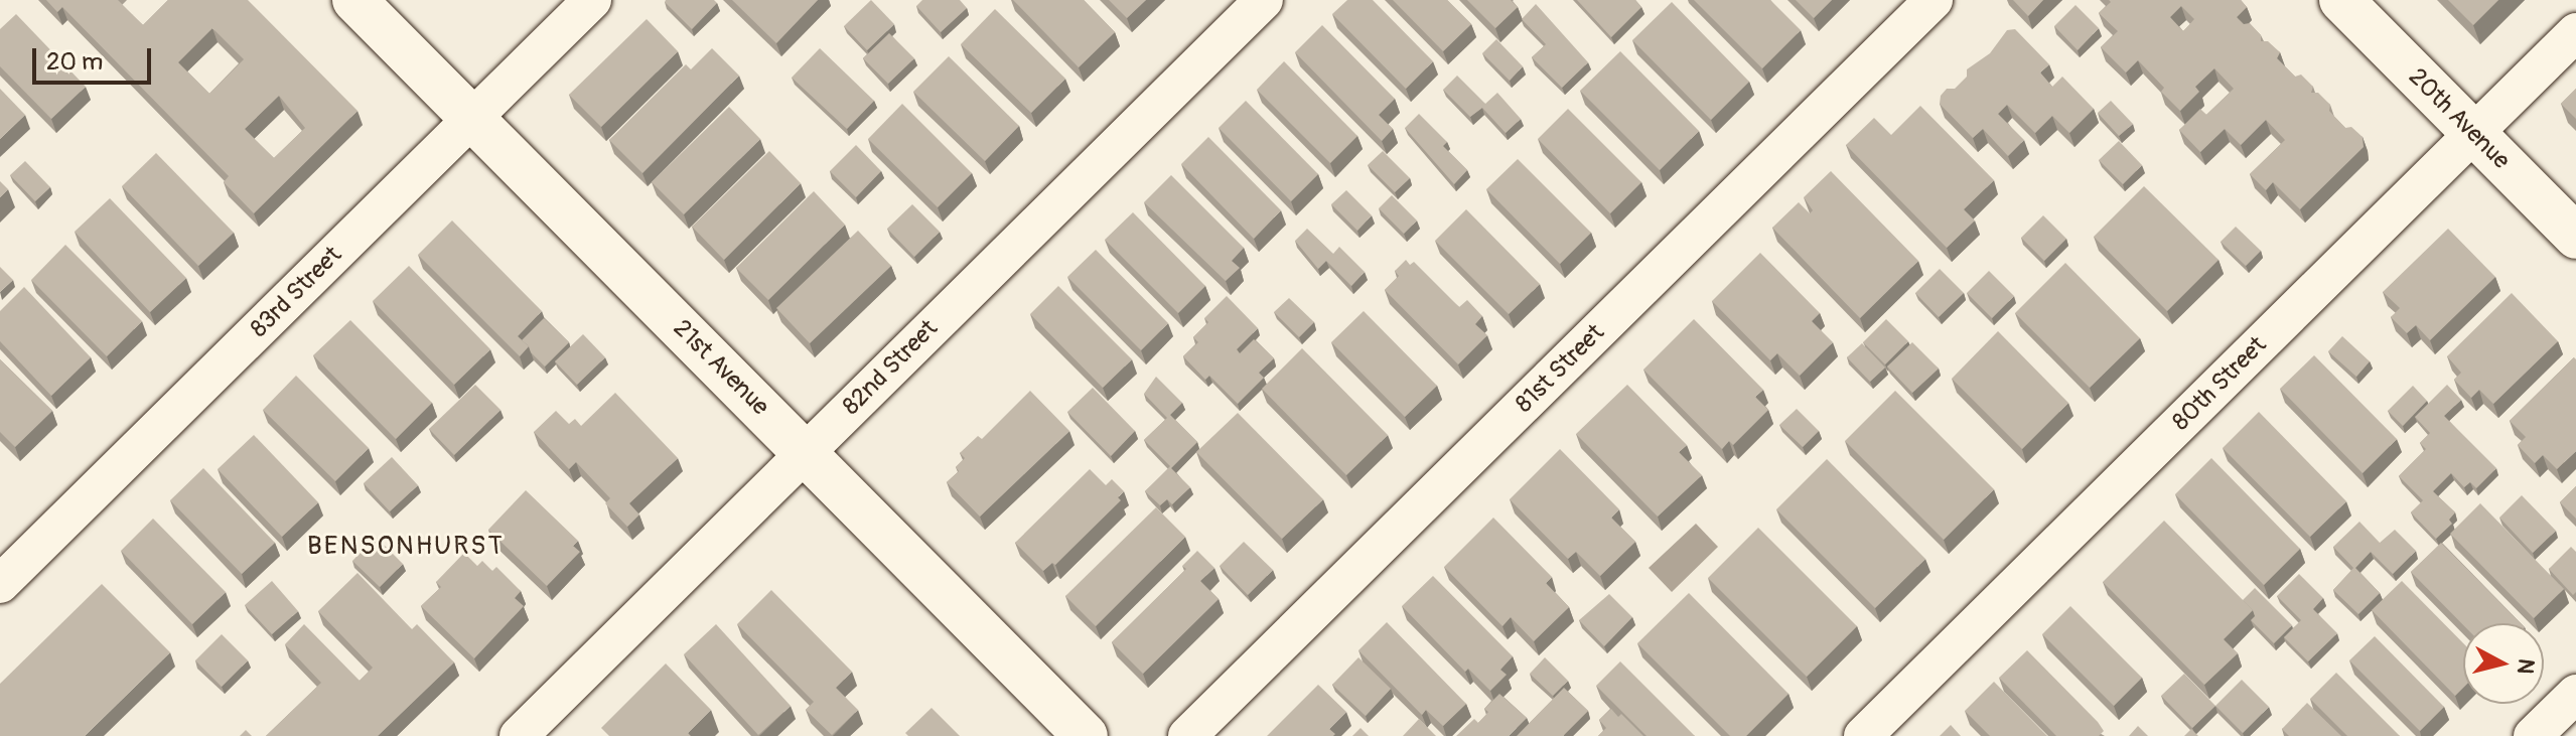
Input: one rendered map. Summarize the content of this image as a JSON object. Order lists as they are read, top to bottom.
{
  "streets": {
    "street": [
      "20th Avenue",
      "83rd Street",
      "21st Avenue",
      "82nd Street",
      "81st Street",
      "80th Street"
    ]
  },
  "crossings": [
    ["20th Avenue", "80th Street"],
    ["83rd Street", "21st Avenue"],
    ["21st Avenue", "82nd Street"]
  ],
  "districts": ["BENSONHURST"],
  "scale_bar": "20 m",
  "north": "right"
}
